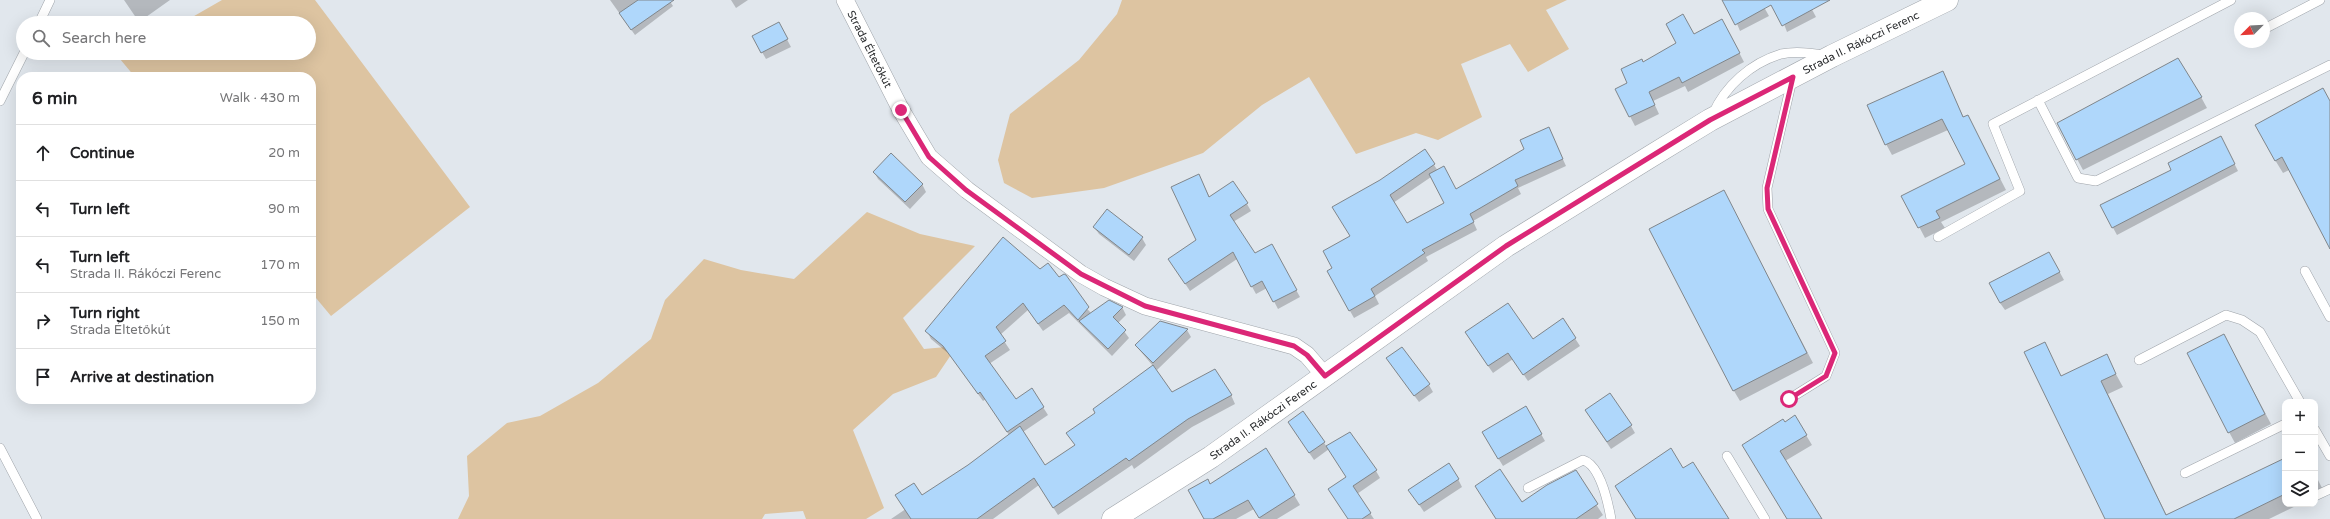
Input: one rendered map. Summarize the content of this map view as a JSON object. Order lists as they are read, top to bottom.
{
  "streets": {
    "main road": ["Strada II. Rákóczi Ferenc"],
    "street": ["Strada Éltetőkút"]
  },
  "crossings": [
    ["Strada II. Rákóczi Ferenc", "Strada Éltetőkút"]
  ],
  "north": "bottom left",
  "page": {
    "search": "Search here",
    "heading": ["6 min", "Walk · 430 m"],
    "list": [
      ["Continue", "20 m"],
      ["Turn left", "90 m"],
      ["Turn left", "Strada II. Rákóczi Ferenc", "170 m"],
      ["Turn right", "Strada Éltetőkút", "150 m"],
      "Arrive at destination"
    ],
    "map_buttons": ["+", "−"]
  }
}
